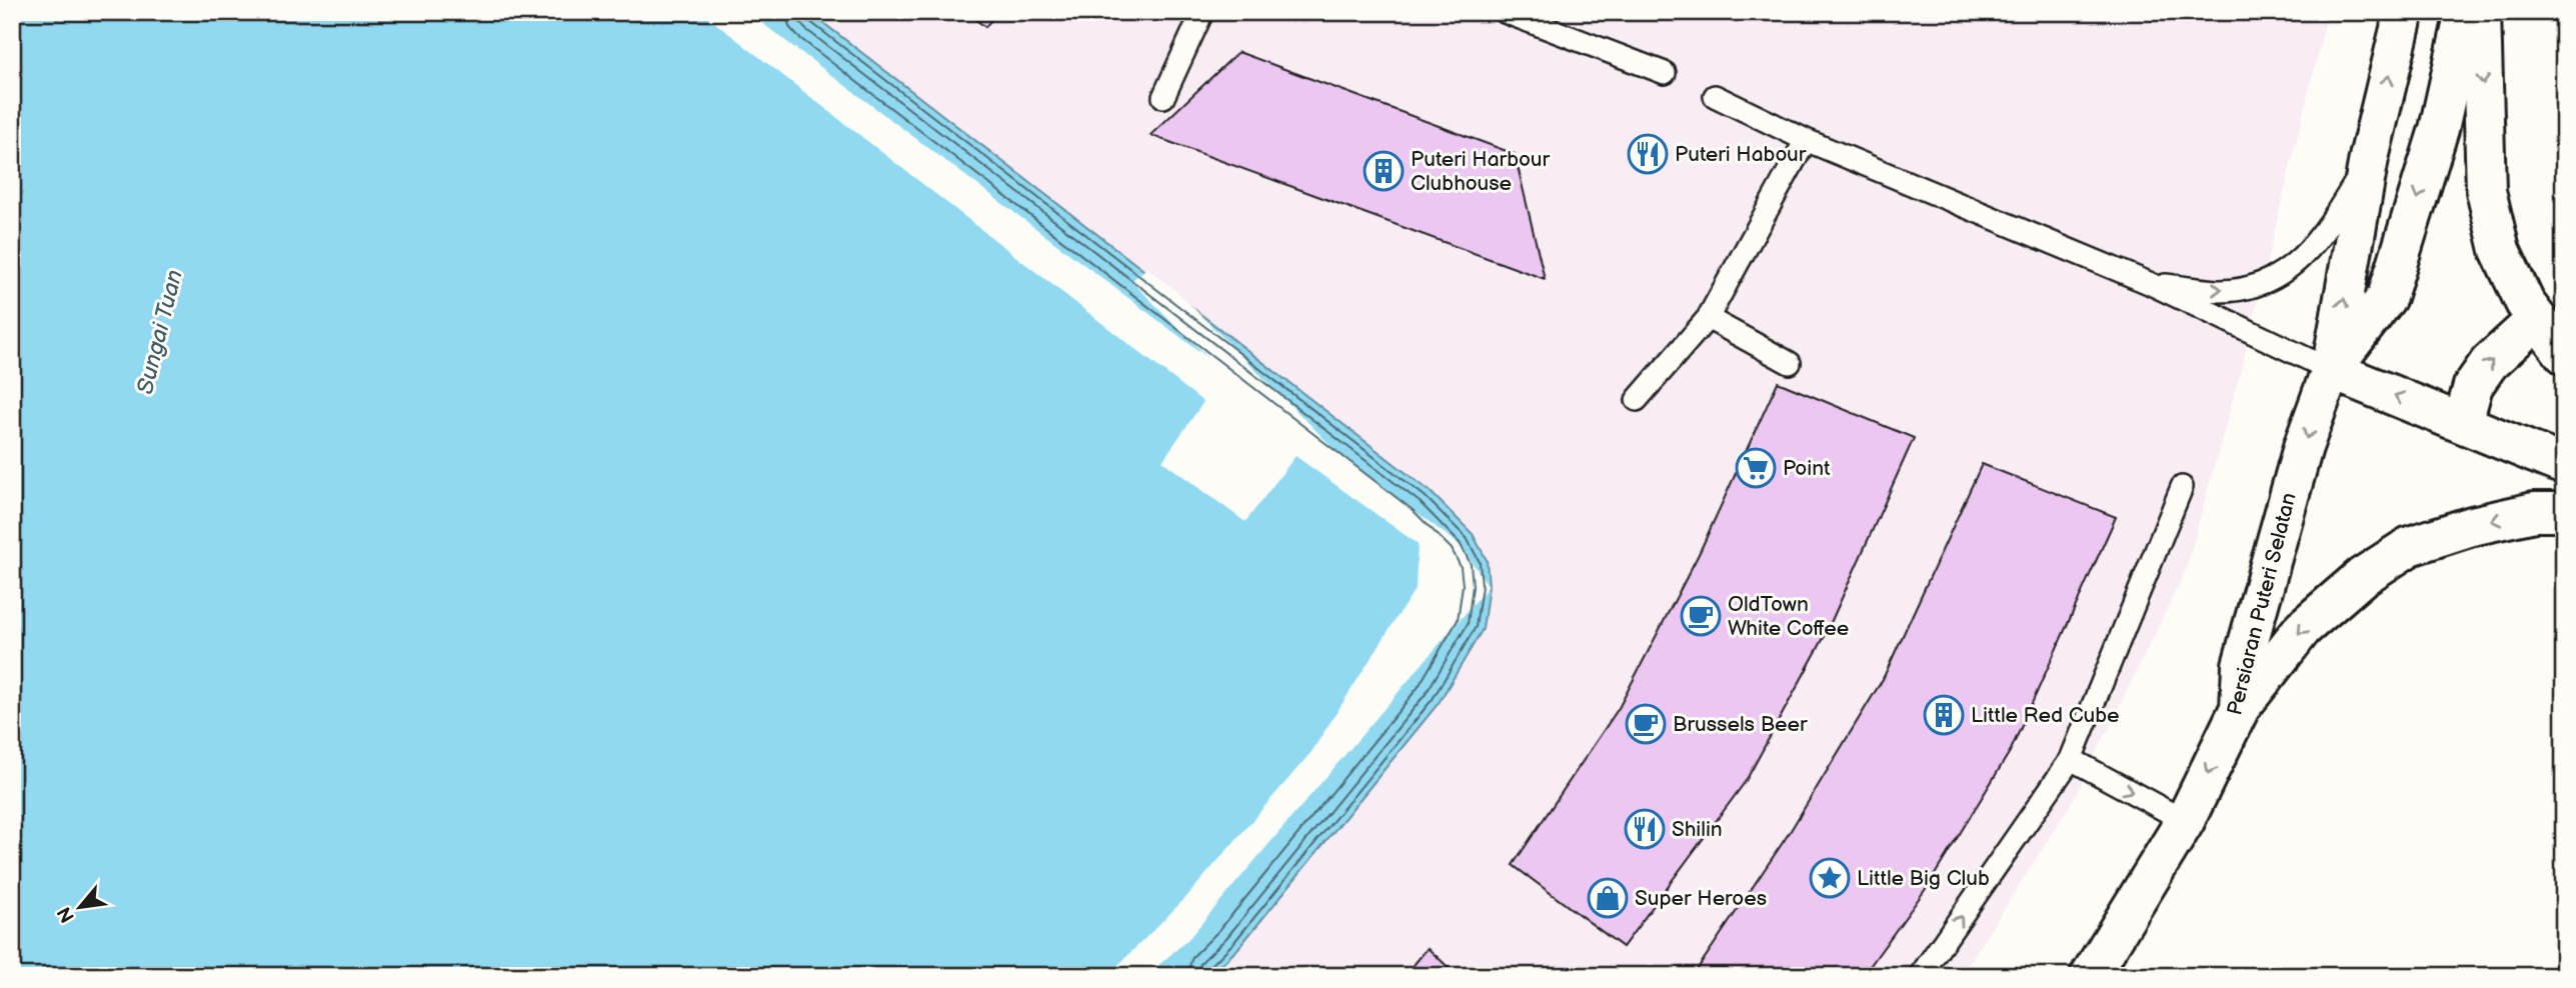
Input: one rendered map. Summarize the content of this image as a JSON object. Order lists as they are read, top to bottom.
{
  "streets": {
    "street": ["Persiaran Puteri Selatan"]
  },
  "water": ["Sungai Tuan"],
  "places": {
    "restaurant": ["Puteri Habour", "Shilin"],
    "building": ["Puteri Harbour Clubhouse", "Little Red Cube"],
    "supermarket": ["Point"],
    "cafe": ["OldTown White Coffee", "Brussels Beer"],
    "place": ["Little Big Club"],
    "shop": ["Super Heroes"]
  },
  "north": "bottom left"
}
